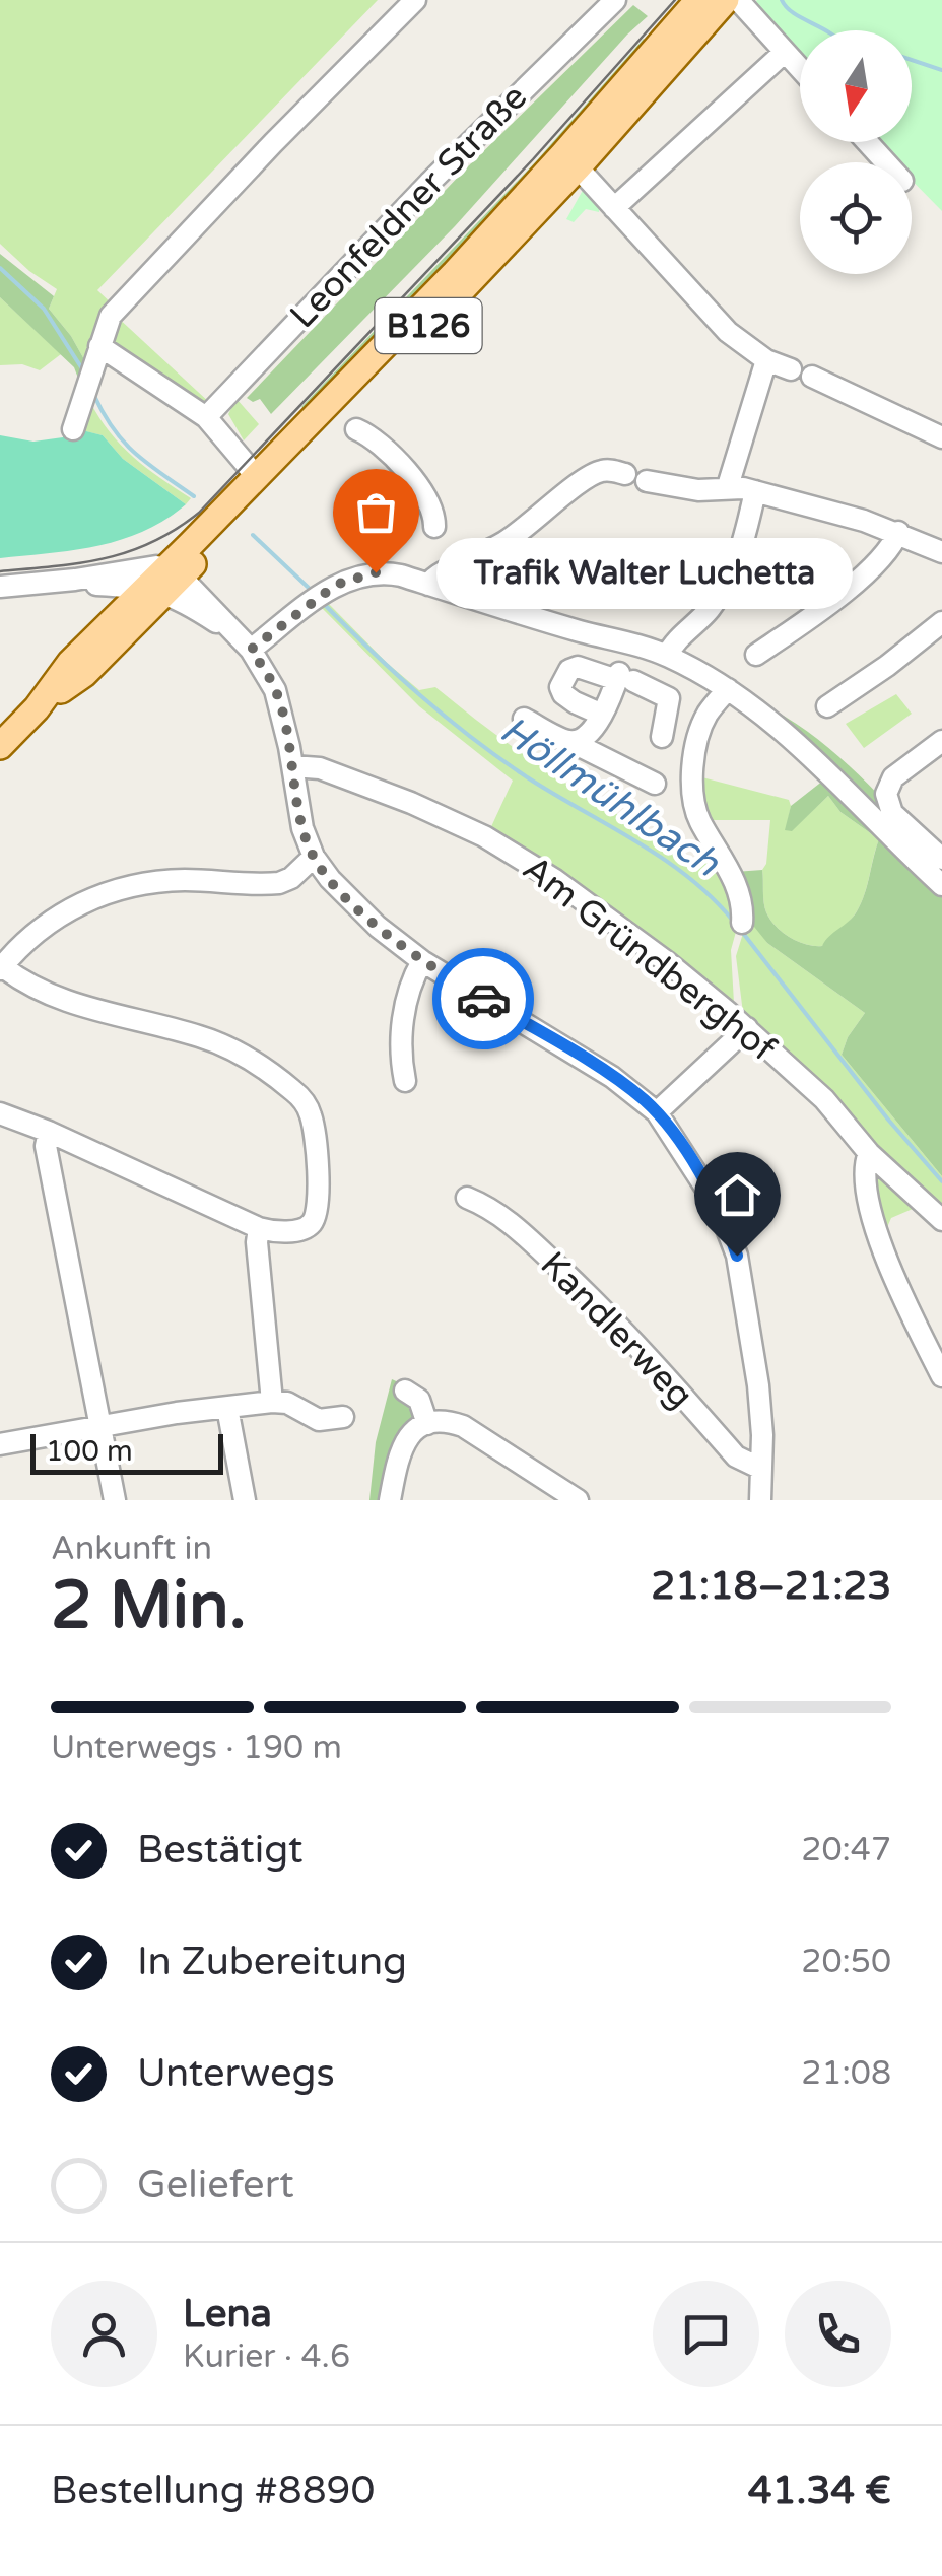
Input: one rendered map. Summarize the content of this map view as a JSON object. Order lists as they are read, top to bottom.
{
  "streets": {
    "main road": ["B126"],
    "street": ["Leonfeldner Straße", "Am Gründberghof", "Kandlerweg"]
  },
  "water": ["Höllmühlbach"],
  "places": ["Trafik Walter Luchetta"],
  "scale_bar": "100 m",
  "north": "bottom",
  "page": {
    "bubble": "Trafik Walter Luchetta",
    "scale": "100 m",
    "heading": ["2 Min.", "Ankunft in", "21:18–21:23"],
    "panel": [
      "Lena",
      "Kurier · 4.6",
      "Bestellung #8890",
      "41.34 €"
    ],
    "bar": "Unterwegs · 190 m",
    "list": [
      ["Bestätigt", "20:47"],
      ["In Zubereitung", "20:50"],
      ["Unterwegs", "21:08"],
      "Geliefert"
    ]
  }
}
